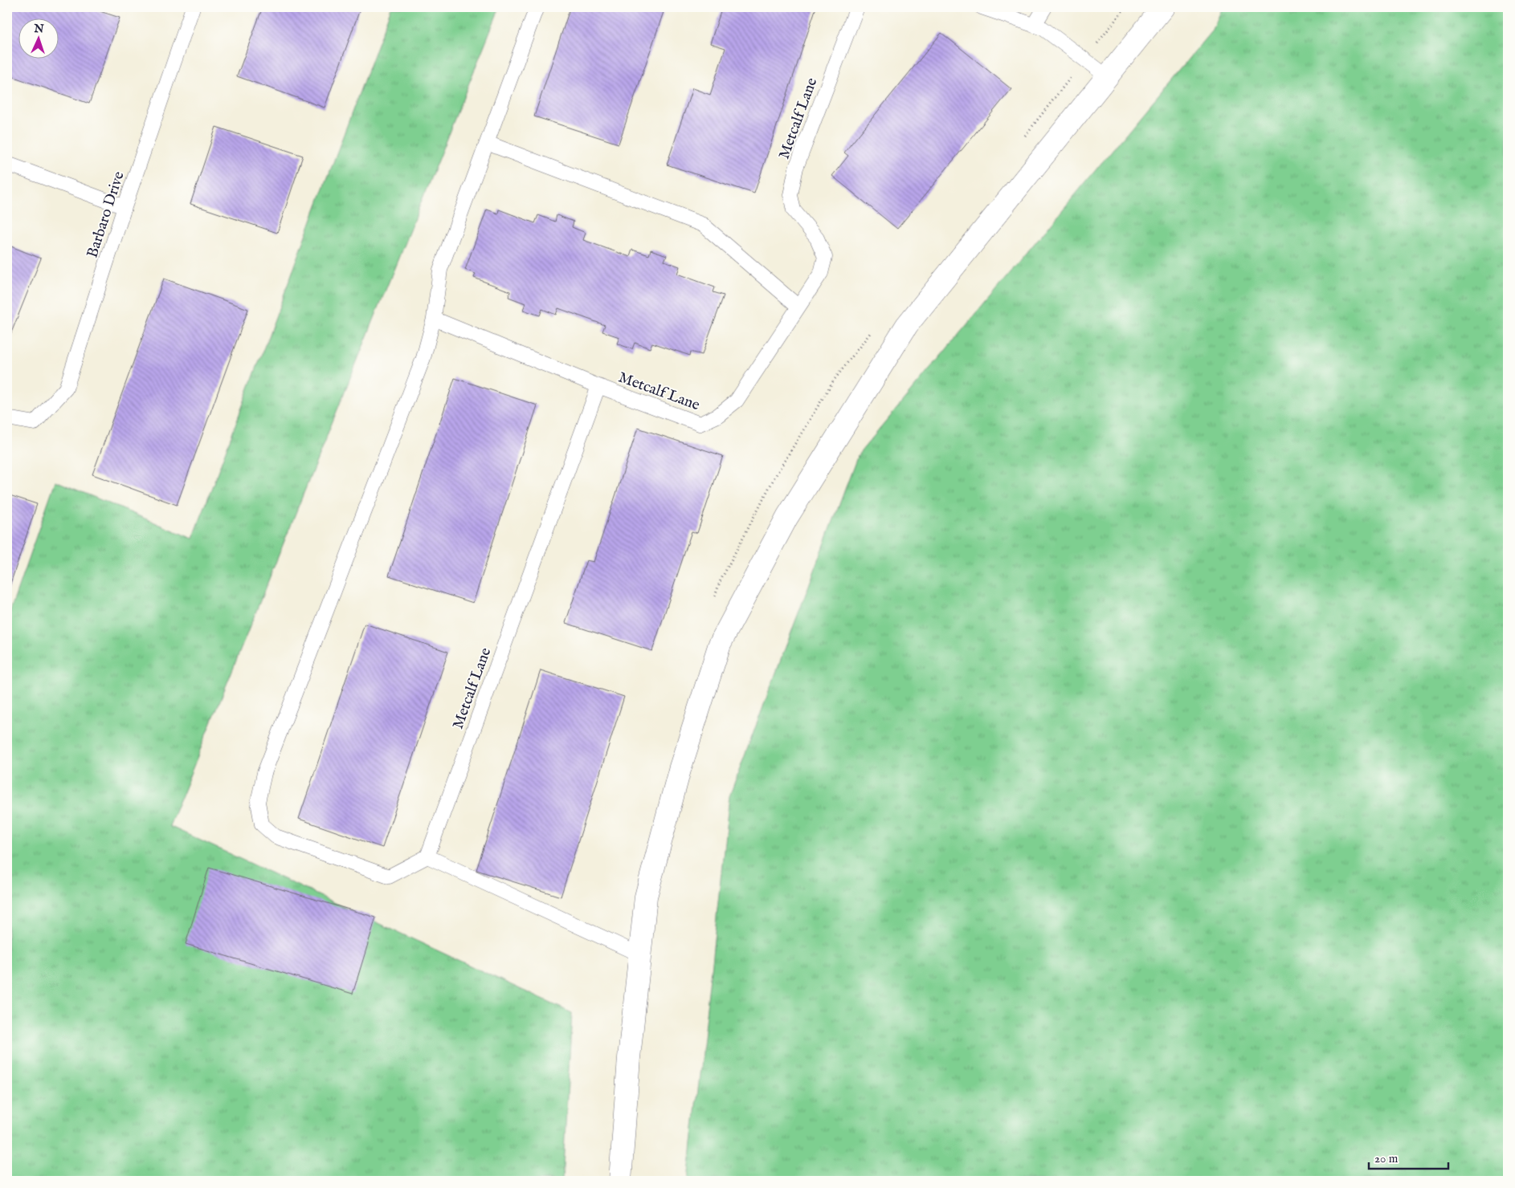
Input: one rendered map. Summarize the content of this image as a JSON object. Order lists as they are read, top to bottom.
{
  "streets": {
    "lane": ["Metcalf Lane", "Barbaro Drive"]
  },
  "scale_bar": "20 m",
  "north": "top"
}
